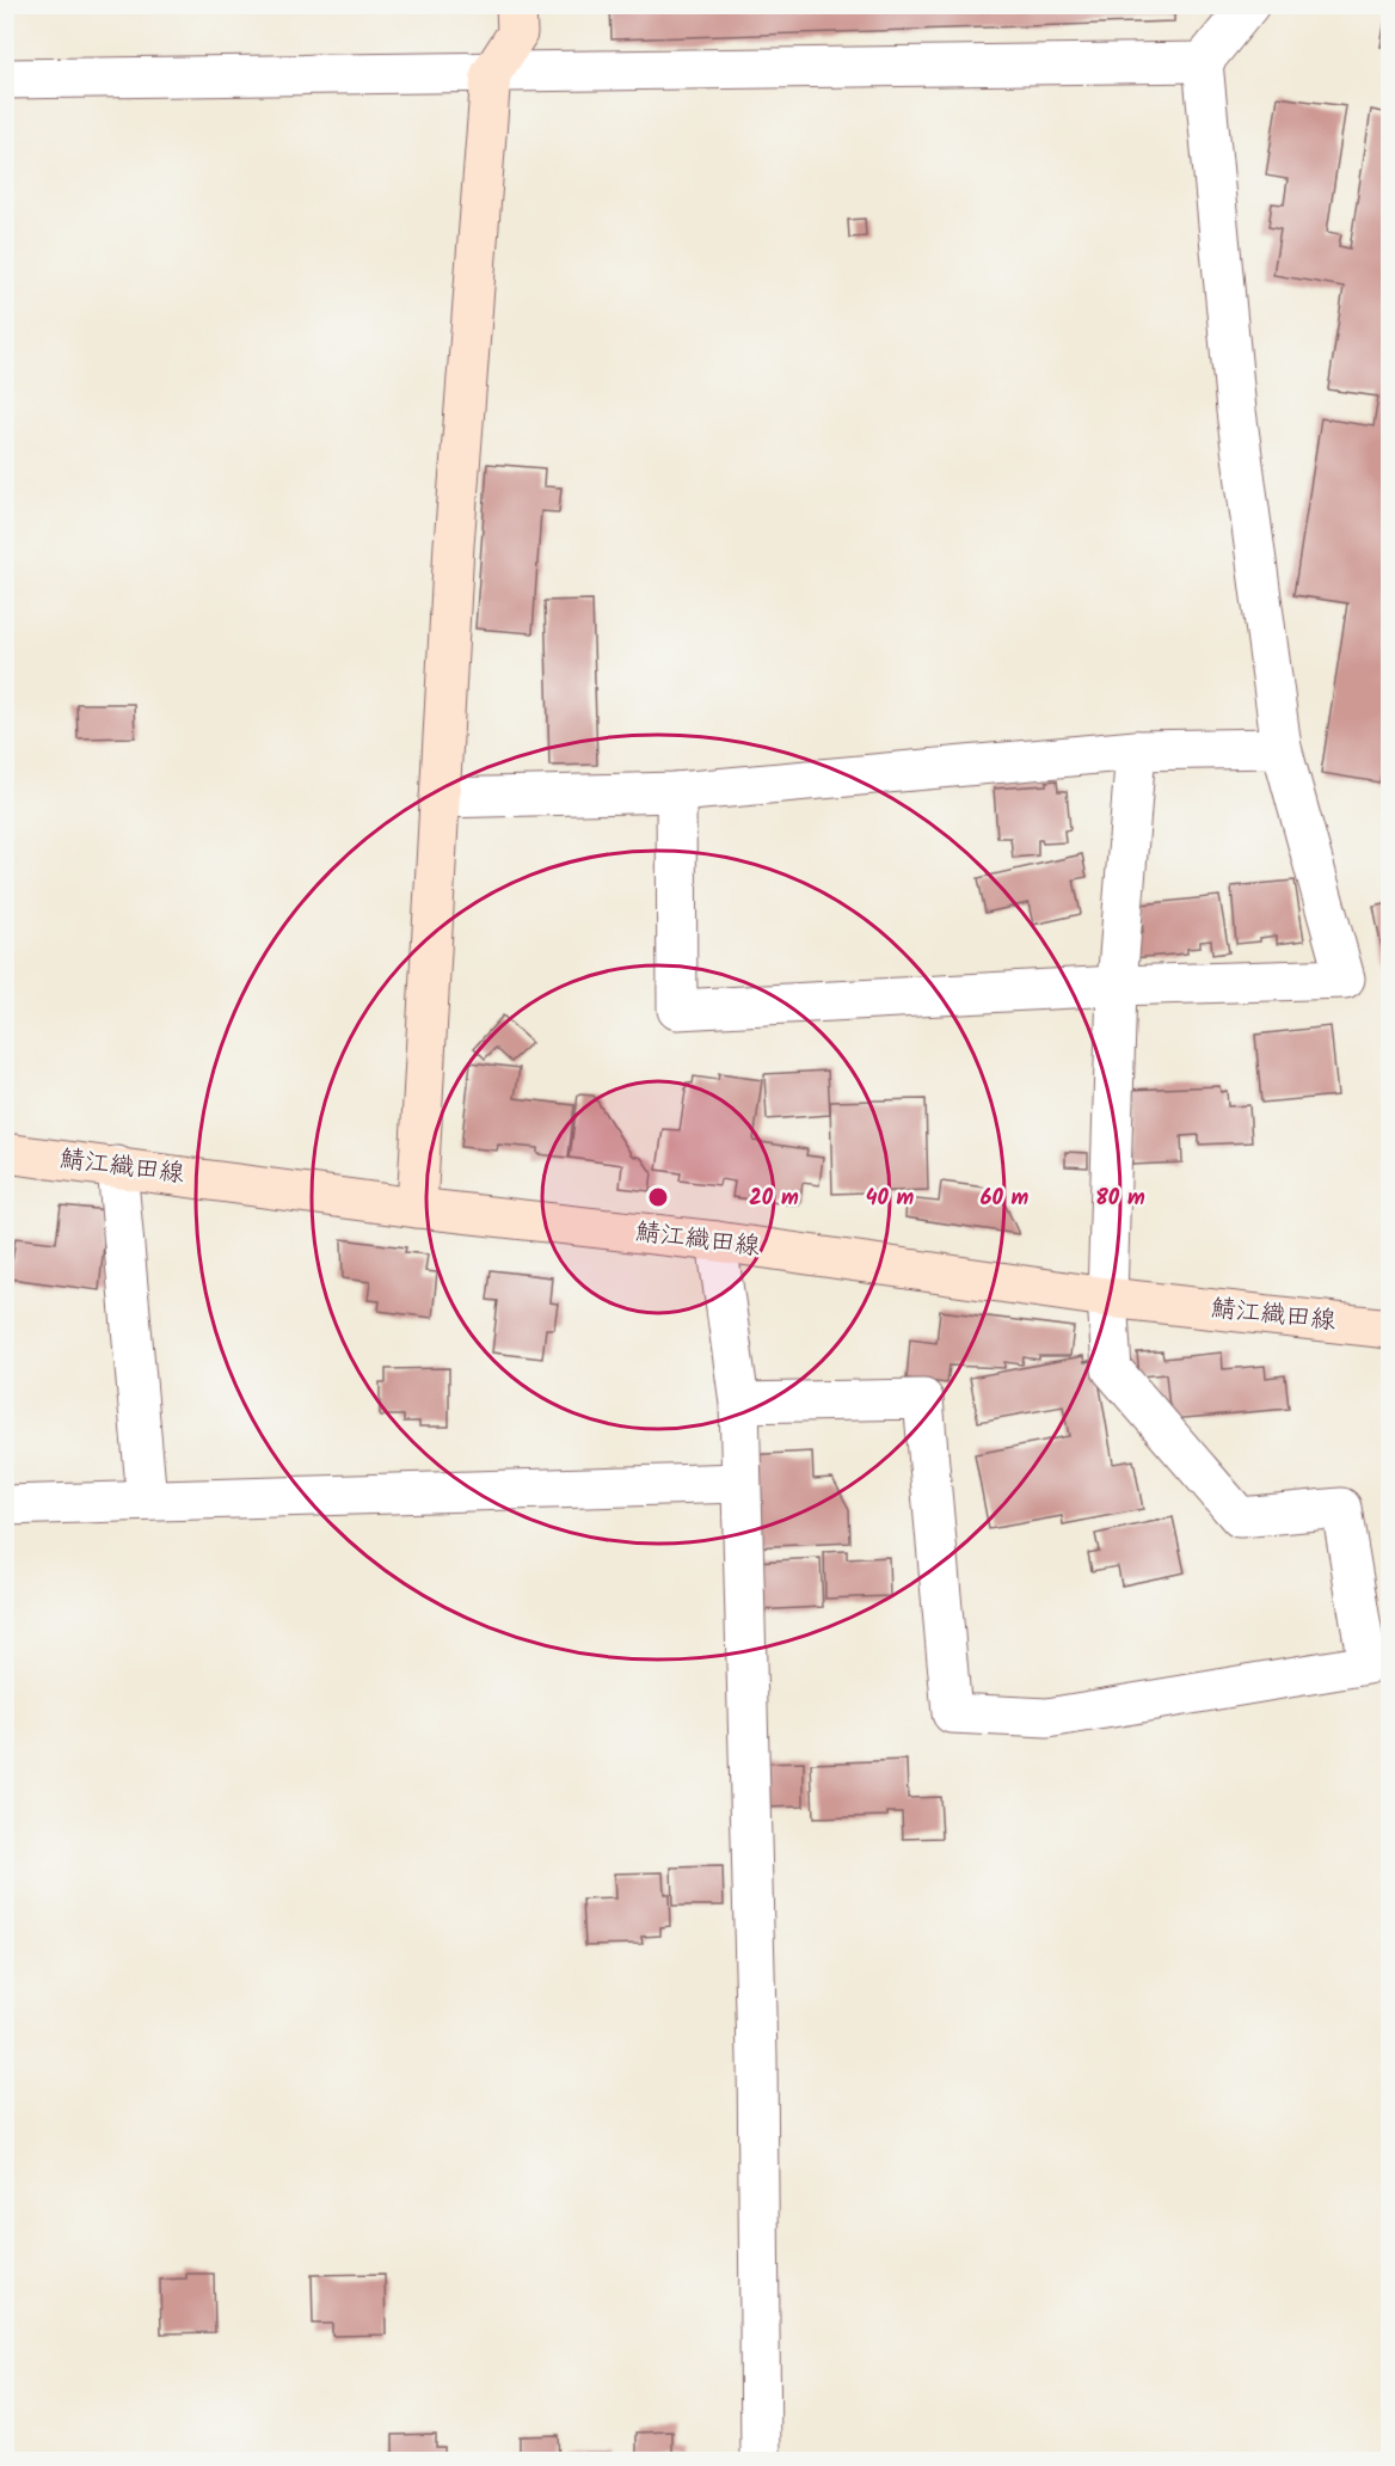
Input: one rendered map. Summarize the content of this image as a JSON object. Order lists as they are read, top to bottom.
{
  "streets": {
    "main road": ["鯖江織田線"]
  },
  "rings": [
    "20 m",
    "40 m",
    "60 m",
    "80 m"
  ]
}
